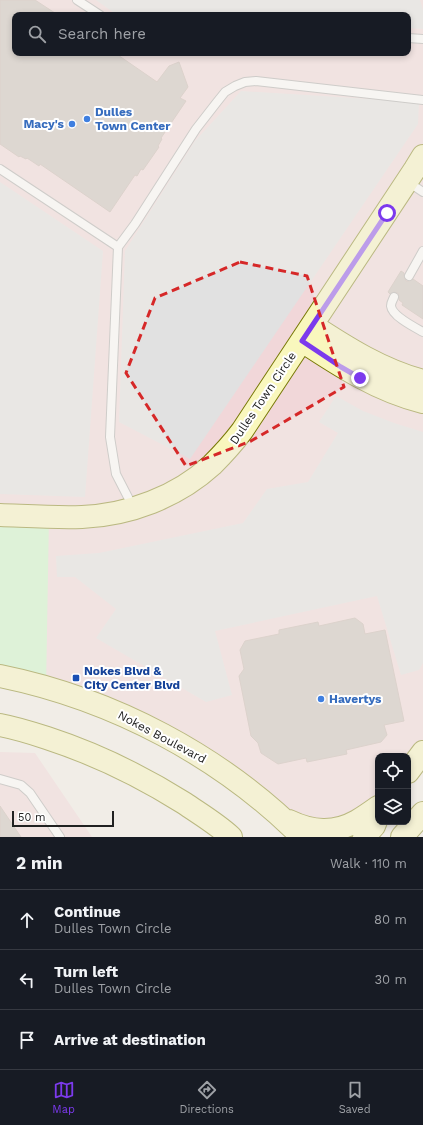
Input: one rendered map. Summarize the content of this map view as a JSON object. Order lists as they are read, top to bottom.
{
  "streets": {
    "street": ["Dulles Town Circle", "Nokes Boulevard"]
  },
  "places": {
    "other": ["Dulles Town Center", "Macy's", "Havertys"],
    "transit": ["Nokes Blvd & City Center Blvd"]
  },
  "scale_bar": "50 m",
  "page": {
    "search": "Search here",
    "scale": "50 m",
    "heading": ["2 min", "Walk · 110 m"],
    "list": [
      ["Continue", "Dulles Town Circle", "80 m"],
      ["Turn left", "Dulles Town Circle", "30 m"],
      "Arrive at destination"
    ],
    "nav": ["Map", "Directions", "Saved"]
  }
}
